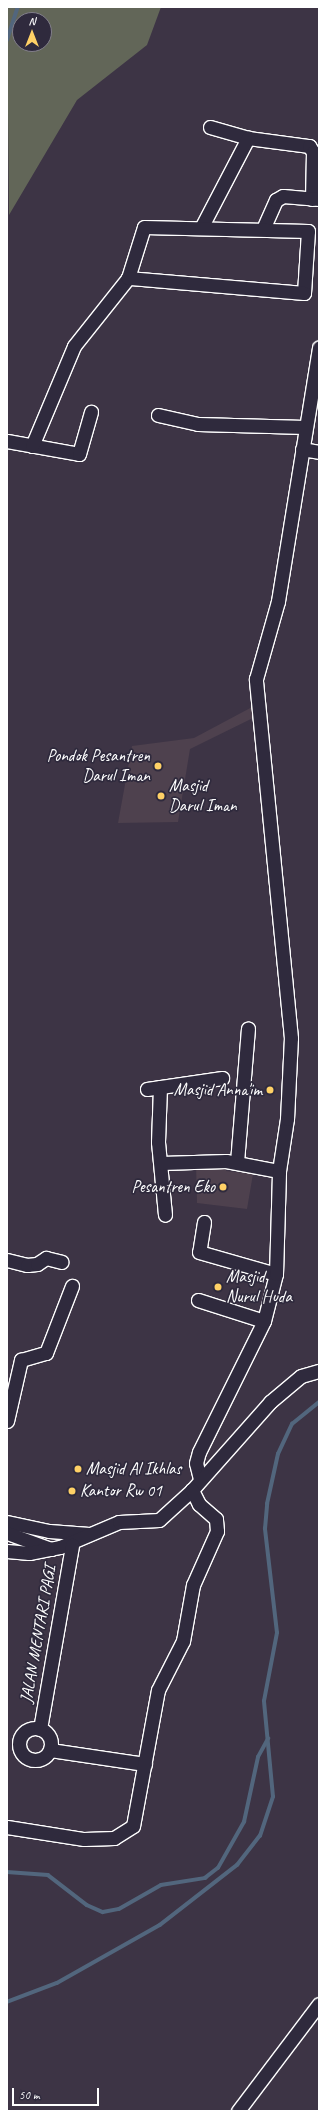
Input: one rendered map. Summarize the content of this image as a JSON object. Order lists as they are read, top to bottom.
{
  "streets": {
    "street": ["JALAN MENTARI PAGI"]
  },
  "places": [
    "Pondok Pesantren Darul Iman",
    "Masjid Darul Iman",
    "Masjid Anna'im",
    "Pesantren Eko",
    "Masjid Nurul Huda",
    "Masjid Al Ikhlas",
    "Kantor Rw 01"
  ],
  "scale_bar": "50 m",
  "north": "top"
}
